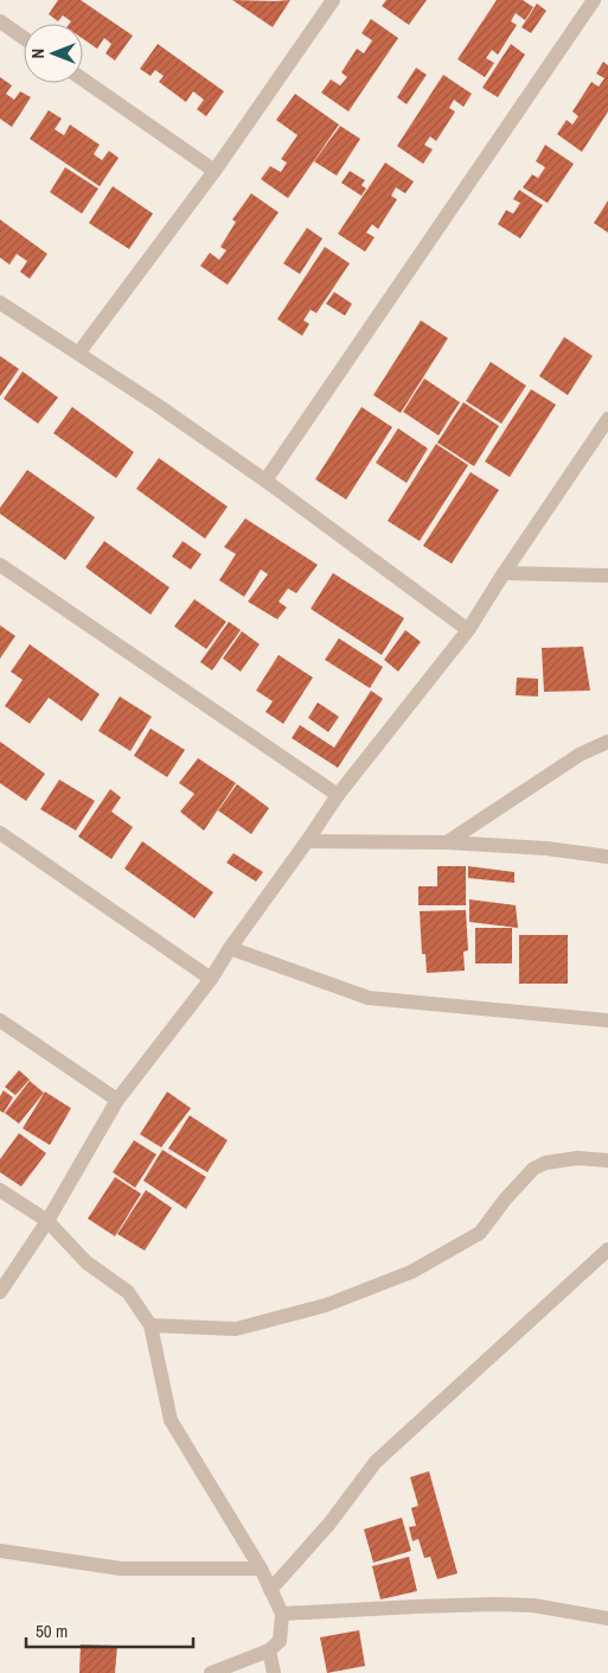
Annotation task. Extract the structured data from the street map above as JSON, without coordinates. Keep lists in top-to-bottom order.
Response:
{
  "scale_bar": "50 m",
  "north": "left"
}
